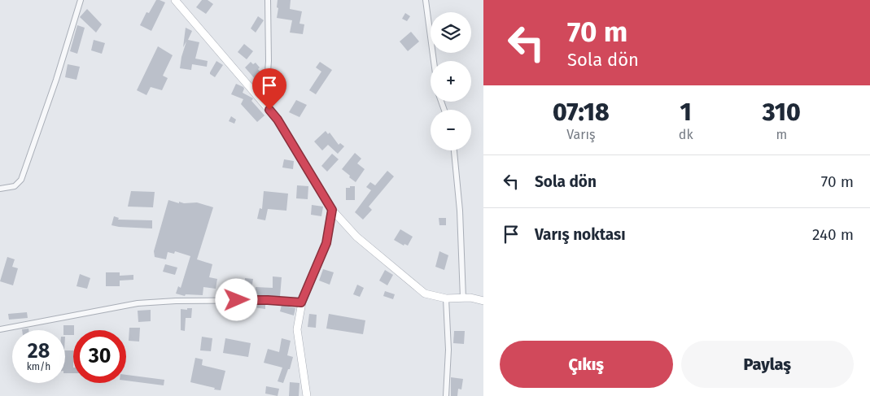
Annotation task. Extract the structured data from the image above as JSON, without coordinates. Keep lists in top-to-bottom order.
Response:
{
  "page": {
    "turn": ["70 m", "Sola dön"],
    "map_buttons": ["+", "−"],
    "eta": [
      "07:18",
      "Varış",
      "1",
      "dk",
      "310",
      "m"
    ],
    "list": [
      {
        "name": "Sola dön",
        "value": "70 m"
      },
      {
        "name": "Varış noktası",
        "value": "240 m"
      }
    ],
    "speed": "28 km/h",
    "limit": "30",
    "buttons": ["Çıkış", "Paylaş"]
  }
}
